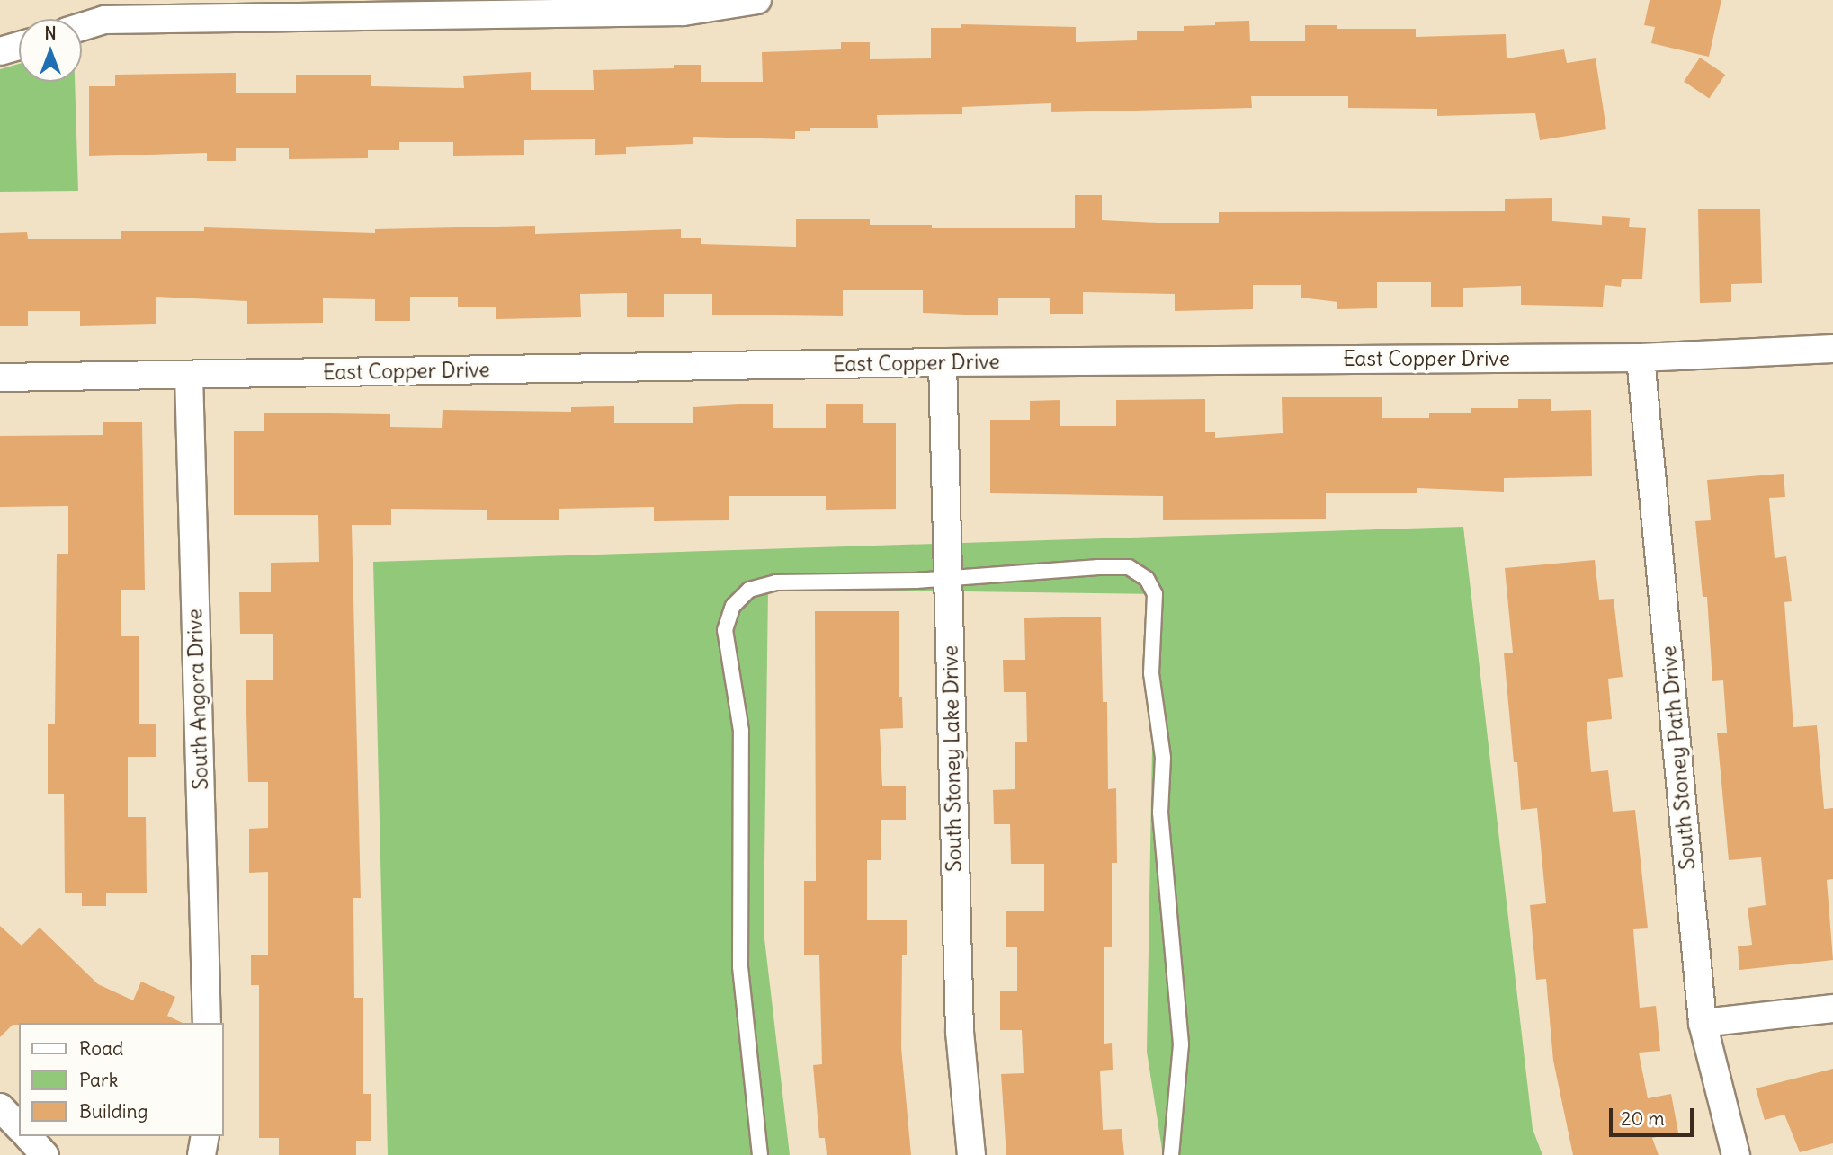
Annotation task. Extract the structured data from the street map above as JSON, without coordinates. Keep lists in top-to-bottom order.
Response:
{
  "streets": {
    "street": [
      "East Copper Drive",
      "South Angora Drive",
      "South Stoney Path Drive",
      "South Stoney Lake Drive"
    ]
  },
  "crossings": [
    ["East Copper Drive", "South Angora Drive"],
    ["East Copper Drive", "South Stoney Path Drive"],
    ["East Copper Drive", "South Stoney Lake Drive"]
  ],
  "legend": ["Road", "Park", "Building"],
  "scale_bar": "20 m",
  "north": "top"
}
